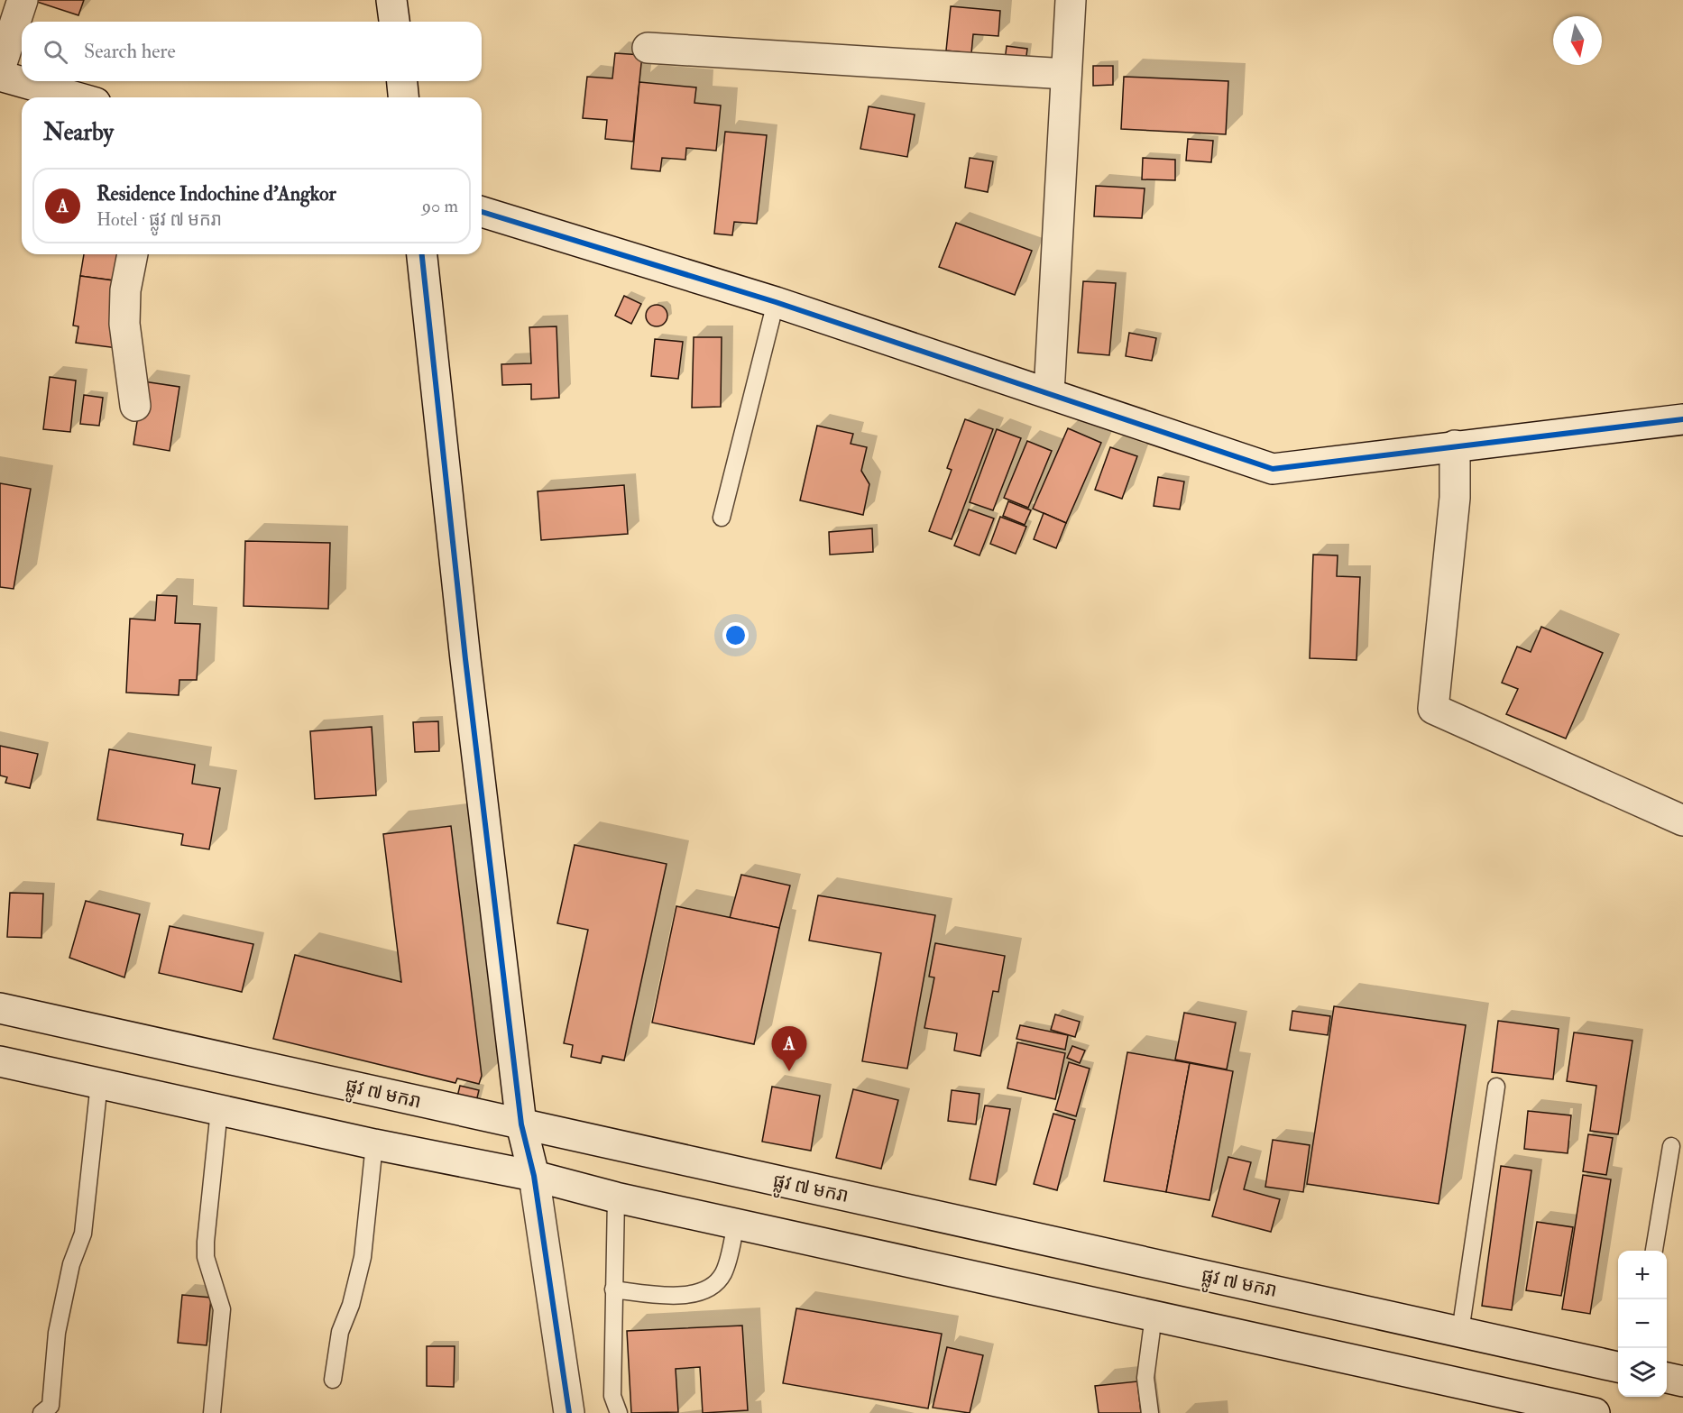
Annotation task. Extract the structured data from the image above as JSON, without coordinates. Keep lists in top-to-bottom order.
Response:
{
  "streets": {
    "street": ["ផ្លូវ ៧ មករា"]
  },
  "north": "bottom",
  "page": {
    "search": "Search here",
    "heading": "Nearby",
    "list": [
      {
        "mark": "A",
        "name": "Residence Indochine d'Angkor",
        "note": "Hotel · ផ្លូវ ៧ មករា",
        "value": "90 m"
      }
    ],
    "pins": "A",
    "map_buttons": ["+", "−"]
  }
}
